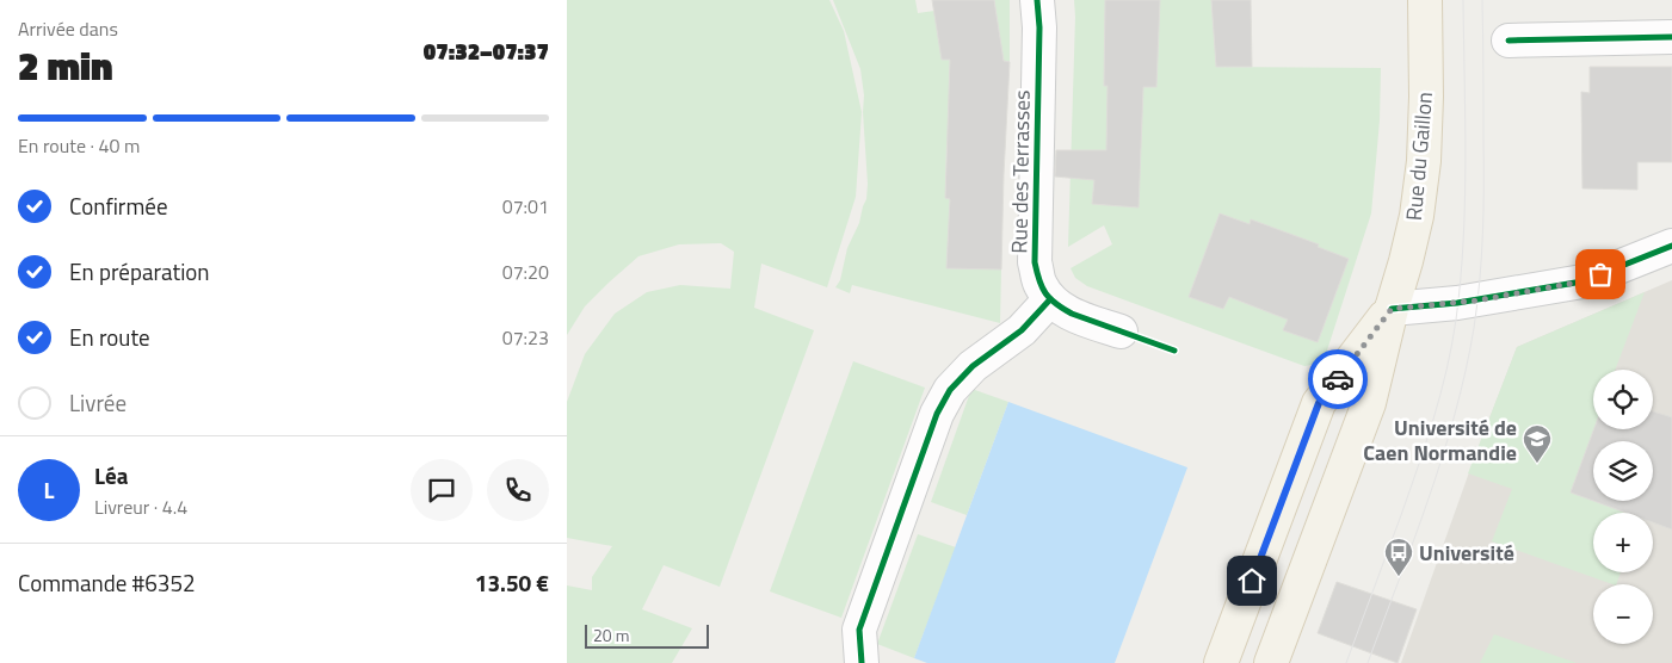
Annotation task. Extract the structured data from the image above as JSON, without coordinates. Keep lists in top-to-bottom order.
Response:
{
  "streets": {
    "main road": ["Rue du Gaillon"],
    "street": ["Rue des Terrasses"]
  },
  "places": {
    "school or university": ["Université de Caen Normandie"],
    "bus stop": ["Université"]
  },
  "scale_bar": "20 m",
  "page": {
    "heading": ["2 min", "Arrivée dans", "07:32–07:37"],
    "panel": [
      "Léa",
      "Livreur · 4.4",
      "Commande #6352",
      "13.50 €"
    ],
    "bar": "En route · 40 m",
    "list": [
      ["Confirmée", "07:01"],
      ["En préparation", "07:20"],
      ["En route", "07:23"],
      "Livrée"
    ],
    "map_buttons": ["+", "−"],
    "round": "L",
    "scale": "20 m"
  }
}
